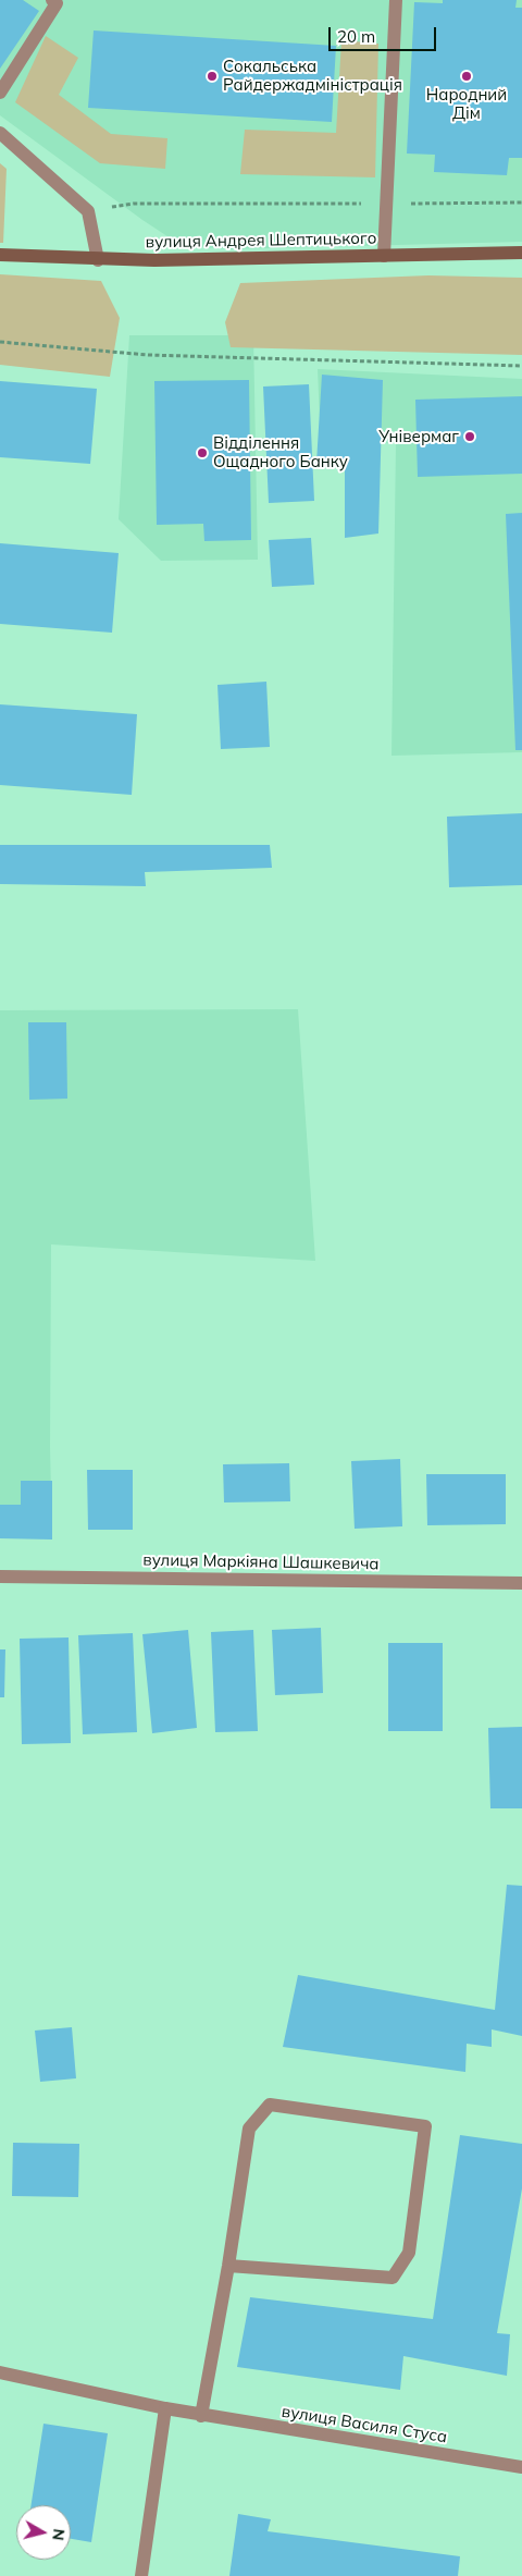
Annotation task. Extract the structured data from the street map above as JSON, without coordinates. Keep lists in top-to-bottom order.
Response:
{
  "streets": {
    "street": ["вулиця Андрея Шептицького", "вулиця Маркіяна Шашкевича", "вулиця Василя Стуса"]
  },
  "places": [
    "Сокальська Райдержадміністрація",
    "Народний Дім",
    "Універмаг",
    "Відділення Ощадного Банку"
  ],
  "scale_bar": "20 m",
  "north": "right"
}
